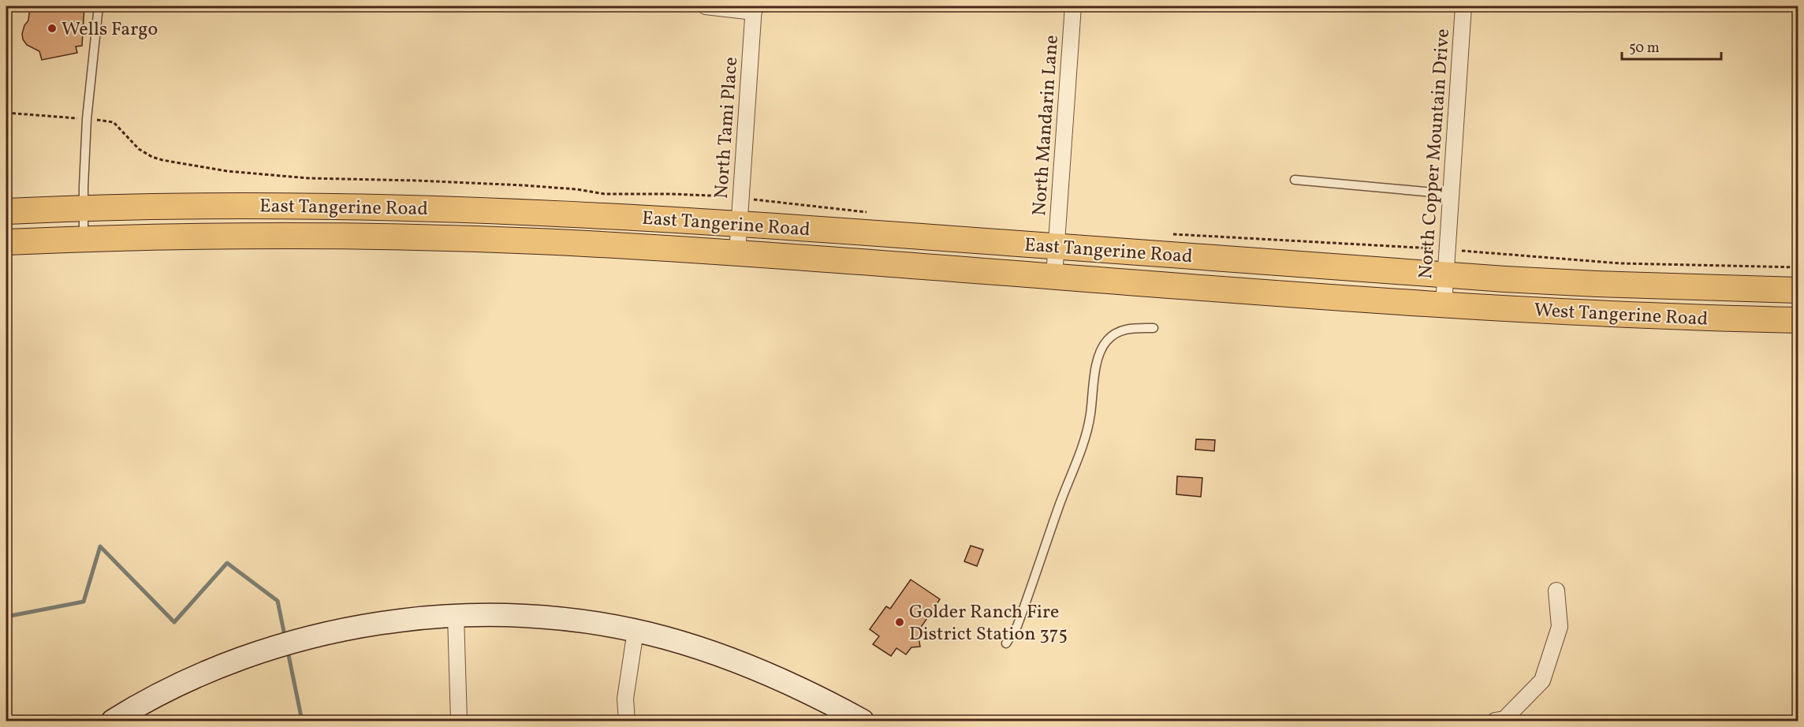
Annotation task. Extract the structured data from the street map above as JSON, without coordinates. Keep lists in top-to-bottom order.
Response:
{
  "streets": {
    "main road": ["East Tangerine Road", "West Tangerine Road"],
    "street": ["North Mandarin Lane", "North Tami Place", "North Copper Mountain Drive"]
  },
  "crossings": [
    ["North Mandarin Lane", "East Tangerine Road"],
    ["North Tami Place", "East Tangerine Road"],
    ["North Copper Mountain Drive", "East Tangerine Road"],
    ["North Copper Mountain Drive", "West Tangerine Road"],
    ["East Tangerine Road", "West Tangerine Road"]
  ],
  "places": ["Wells Fargo", "Golder Ranch Fire District Station 375"],
  "scale_bar": "50 m"
}
